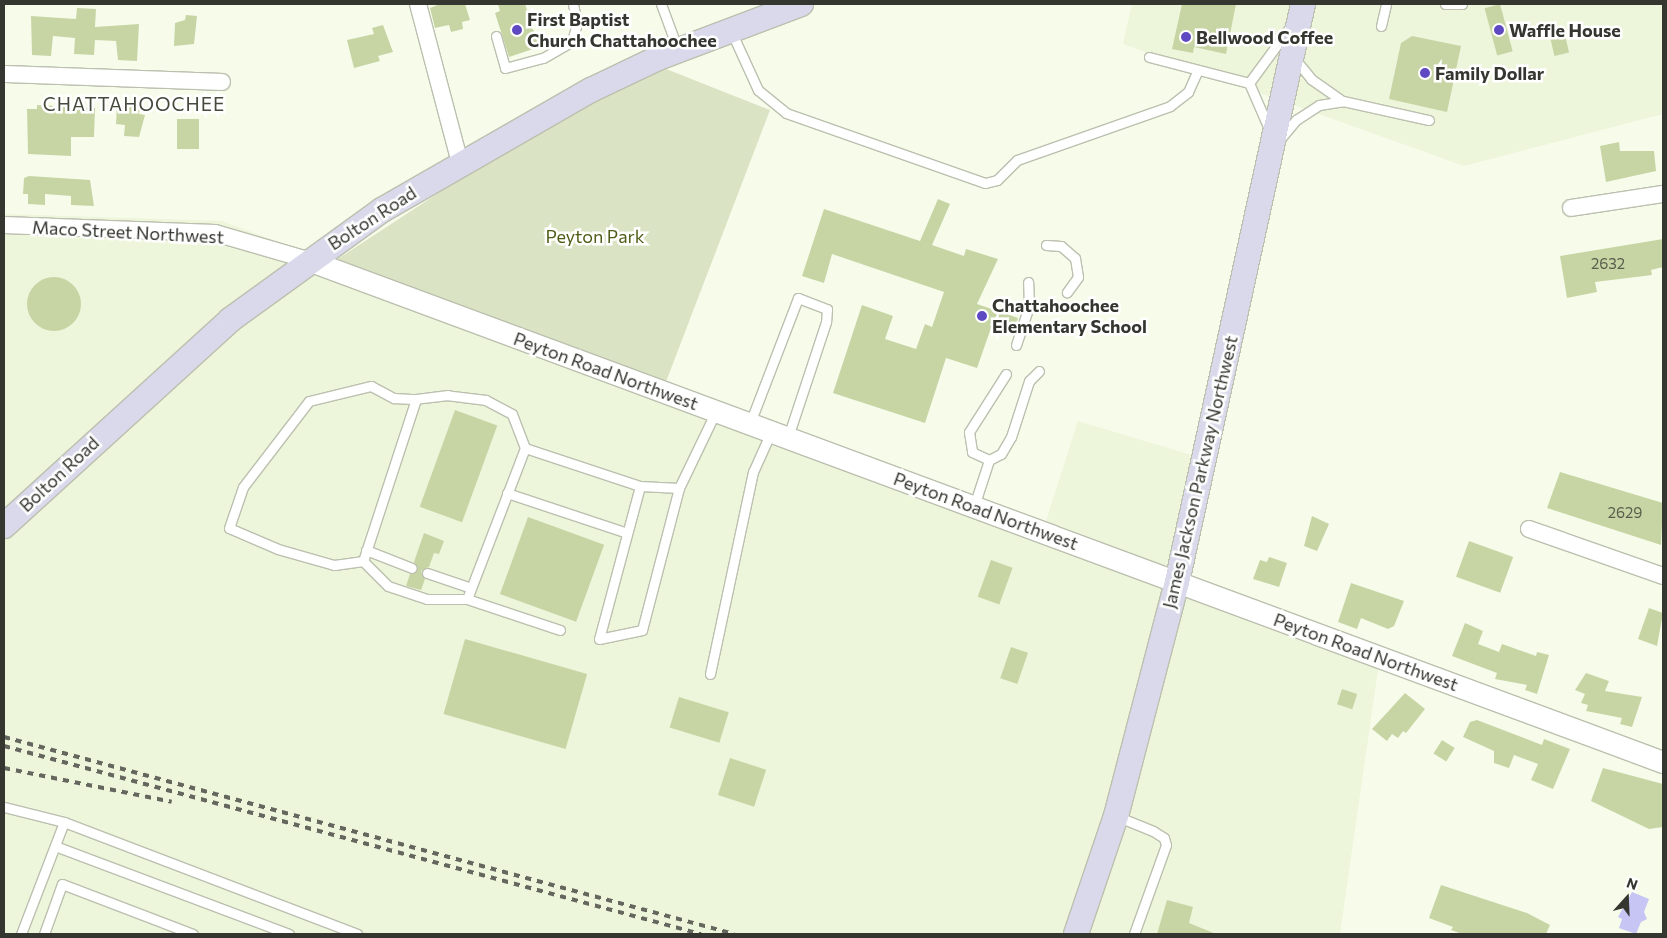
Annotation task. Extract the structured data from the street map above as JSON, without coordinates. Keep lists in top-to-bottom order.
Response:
{
  "streets": {
    "main road": ["Bolton Road", "James Jackson Parkway Northwest"],
    "street": ["Maco Street Northwest", "Peyton Road Northwest"]
  },
  "crossings": [
    ["Bolton Road", "Maco Street Northwest"],
    ["Bolton Road", "Peyton Road Northwest"],
    ["Maco Street Northwest", "Peyton Road Northwest"],
    ["Peyton Road Northwest", "James Jackson Parkway Northwest"]
  ],
  "districts": ["CHATTAHOOCHEE"],
  "parks": ["Peyton Park"],
  "places": [
    "First Baptist Church Chattahoochee",
    "Waffle House",
    "Bellwood Coffee",
    "Family Dollar",
    "Chattahoochee Elementary School"
  ],
  "house_numbers": ["2632", "2629"],
  "north": "top"
}
